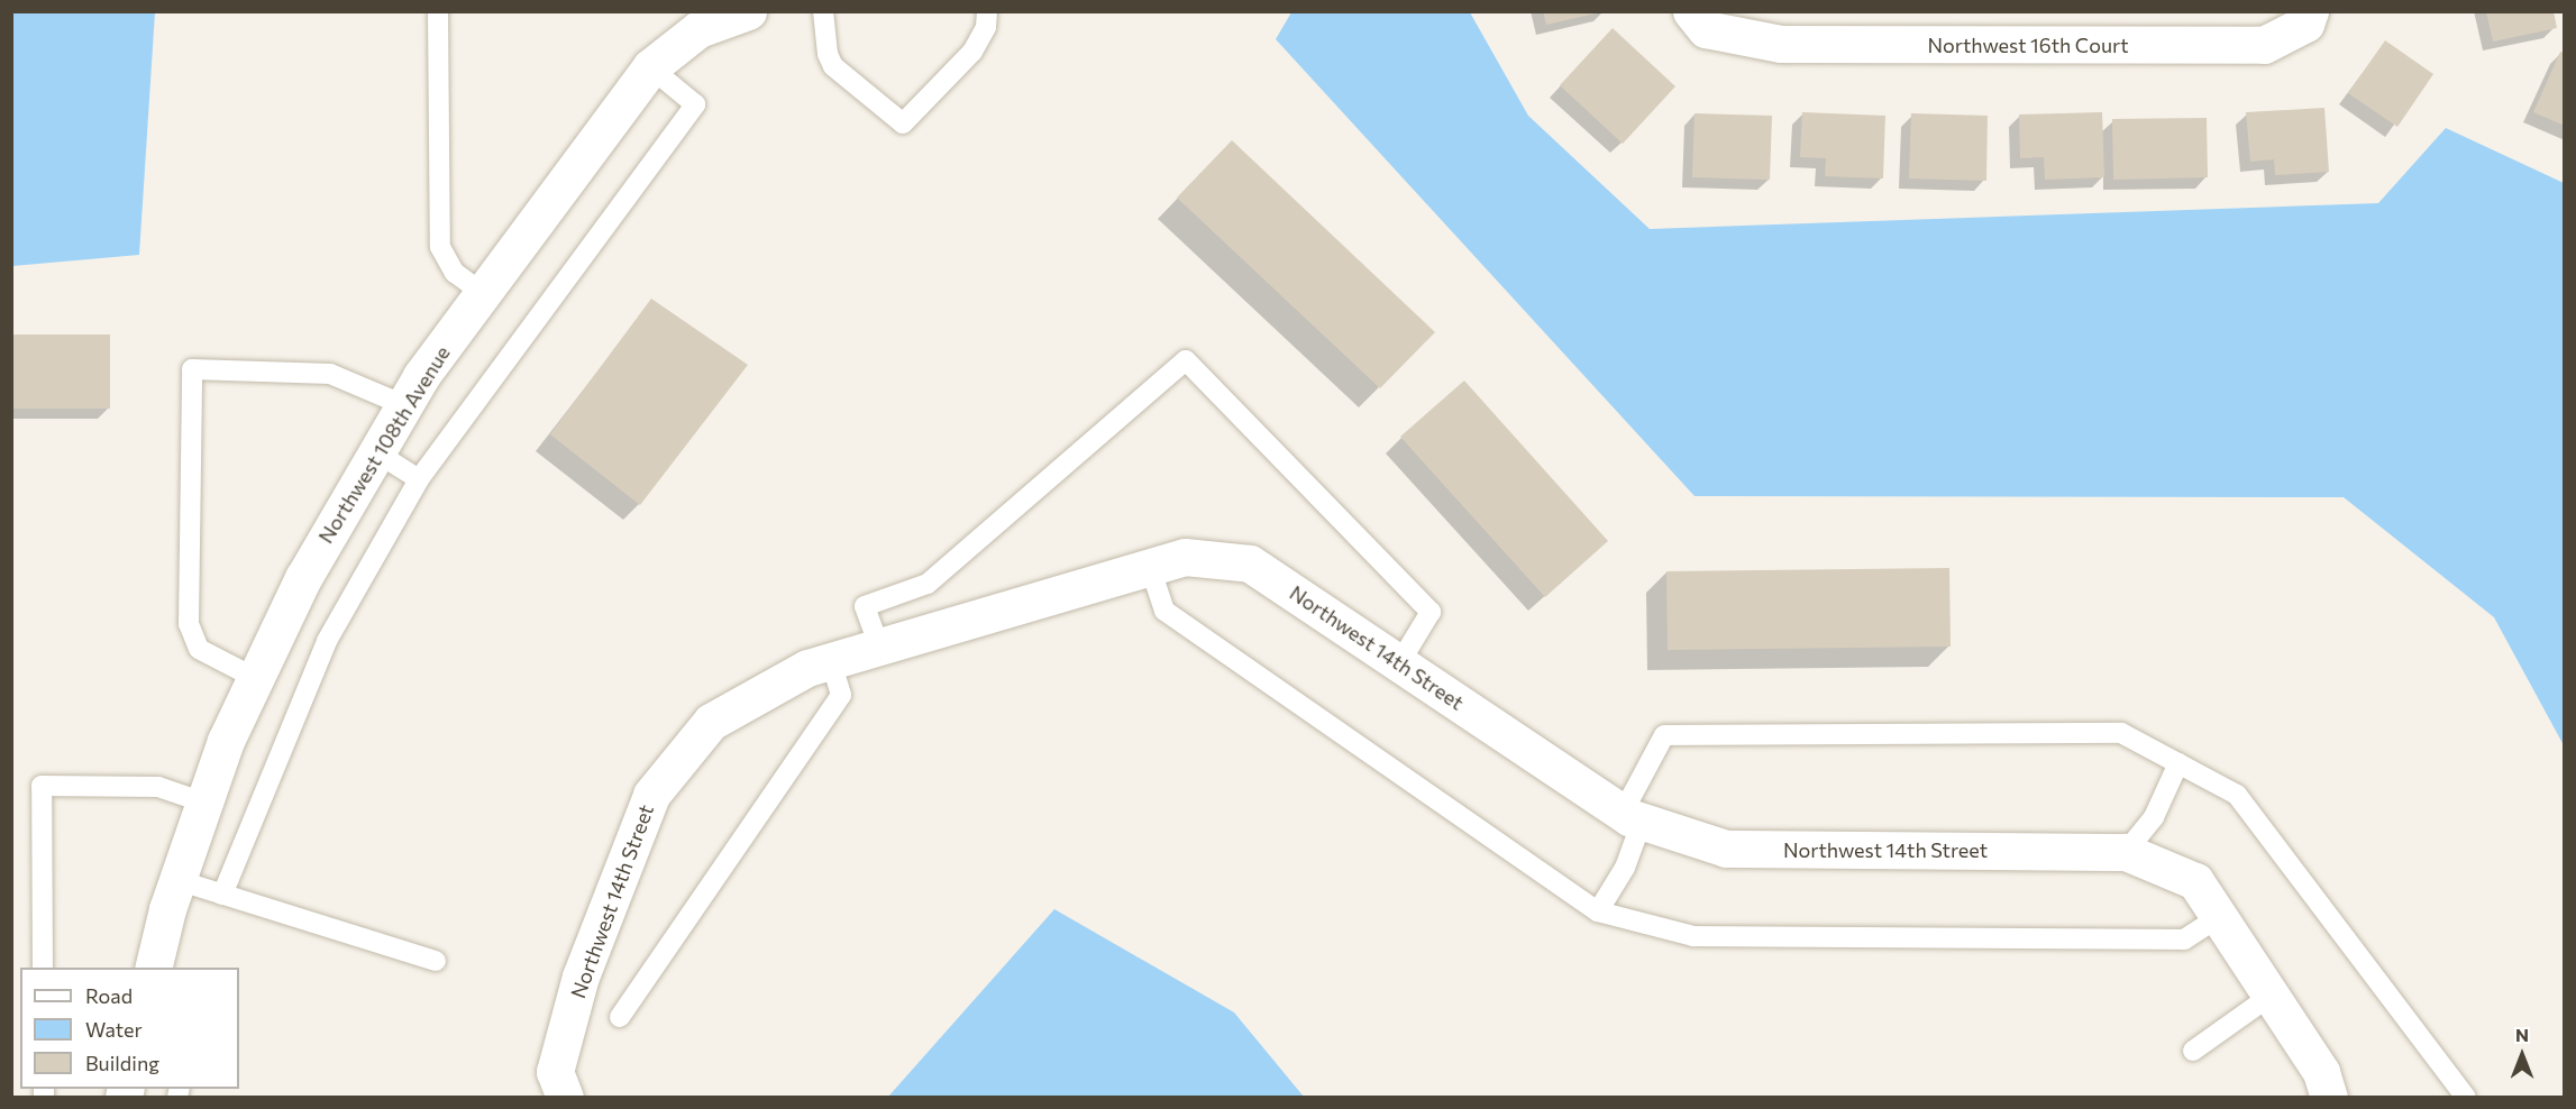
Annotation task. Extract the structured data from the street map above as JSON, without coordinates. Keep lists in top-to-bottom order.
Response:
{
  "streets": {
    "street": ["Northwest 16th Court", "Northwest 108th Avenue", "Northwest 14th Street"]
  },
  "legend": ["Road", "Water", "Building"],
  "north": "top"
}
